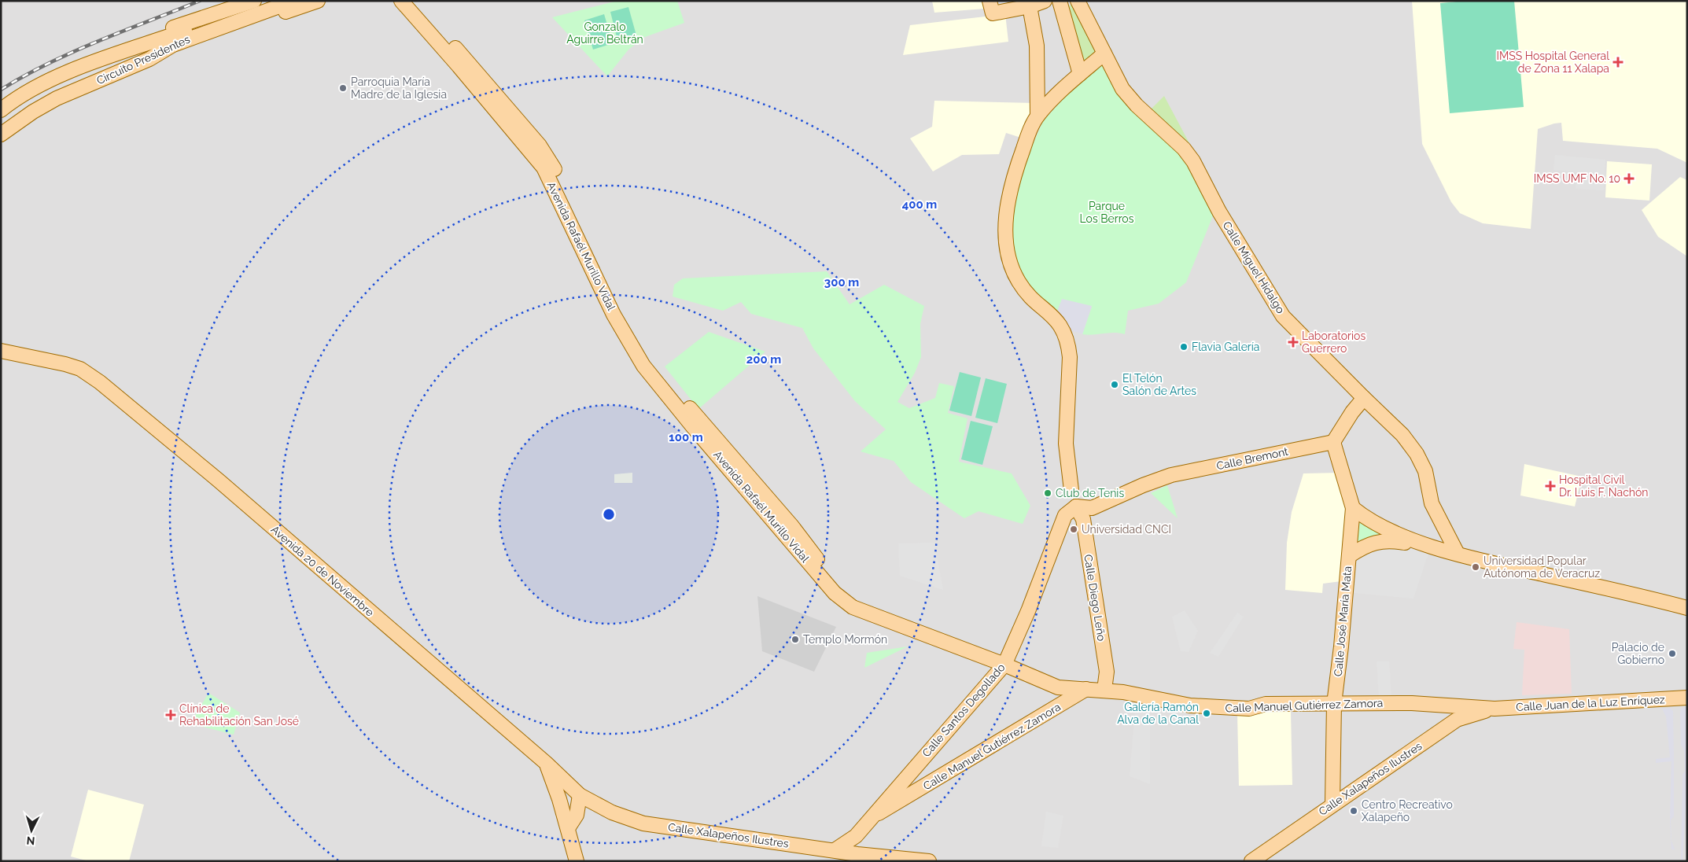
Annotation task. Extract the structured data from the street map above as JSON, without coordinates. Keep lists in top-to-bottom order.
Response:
{
  "streets": {
    "main road": [
      "Circuito Presidentes",
      "Avenida Rafaél Murillo Vidal",
      "Calle Miguel Hidalgo",
      "Calle Bremont",
      "Avenida 20 de Noviembre",
      "Calle Diego Leño",
      "Calle José María Mata",
      "Calle Juan de la Luz Enríquez",
      "Calle Manuel Gutiérrez Zamora",
      "Calle Santos Degollado",
      "Calle Xalapeños Ilustres"
    ]
  },
  "crossings": [
    ["Avenida Rafaél Murillo Vidal", "Calle Manuel Gutiérrez Zamora"],
    ["Avenida Rafaél Murillo Vidal", "Calle Santos Degollado"],
    ["Calle Bremont", "Calle Diego Leño"],
    ["Calle Bremont", "Calle José María Mata"],
    ["Calle Bremont", "Calle Santos Degollado"],
    ["Avenida 20 de Noviembre", "Calle Xalapeños Ilustres"],
    ["Calle Diego Leño", "Calle Manuel Gutiérrez Zamora"],
    ["Calle Diego Leño", "Calle Santos Degollado"],
    ["Calle José María Mata", "Calle Manuel Gutiérrez Zamora"],
    ["Calle José María Mata", "Calle Xalapeños Ilustres"],
    ["Calle Juan de la Luz Enríquez", "Calle Manuel Gutiérrez Zamora"],
    ["Calle Juan de la Luz Enríquez", "Calle Xalapeños Ilustres"],
    ["Calle Manuel Gutiérrez Zamora", "Calle Santos Degollado"],
    ["Calle Manuel Gutiérrez Zamora", "Calle Xalapeños Ilustres"],
    ["Calle Santos Degollado", "Calle Xalapeños Ilustres"]
  ],
  "parks": ["Gonzalo Aguirre Beltrán", "Parque Los Berros"],
  "places": {
    "health": [
      "IMSS Hospital General de Zona 11 Xalapa",
      "IMSS UMF No. 10",
      "Laboratorios Guerrero",
      "Hospital Civil Dr. Luis F. Nachón",
      "Clínica de Rehabilitación San José"
    ],
    "other": [
      "Parroquia María Madre de la Iglesia",
      "Flavia Galería",
      "El Telón Salón de Artes",
      "Club de Tenis",
      "Universidad CNCI",
      "Universidad Popular Autónoma de Veracruz",
      "Templo Mormón",
      "Palacio de Gobierno",
      "Galería Ramón Alva de la Canal",
      "Centro Recreativo Xalapeño"
    ]
  },
  "north": "bottom",
  "rings": [
    "400 m",
    "300 m",
    "200 m",
    "100 m"
  ]
}
